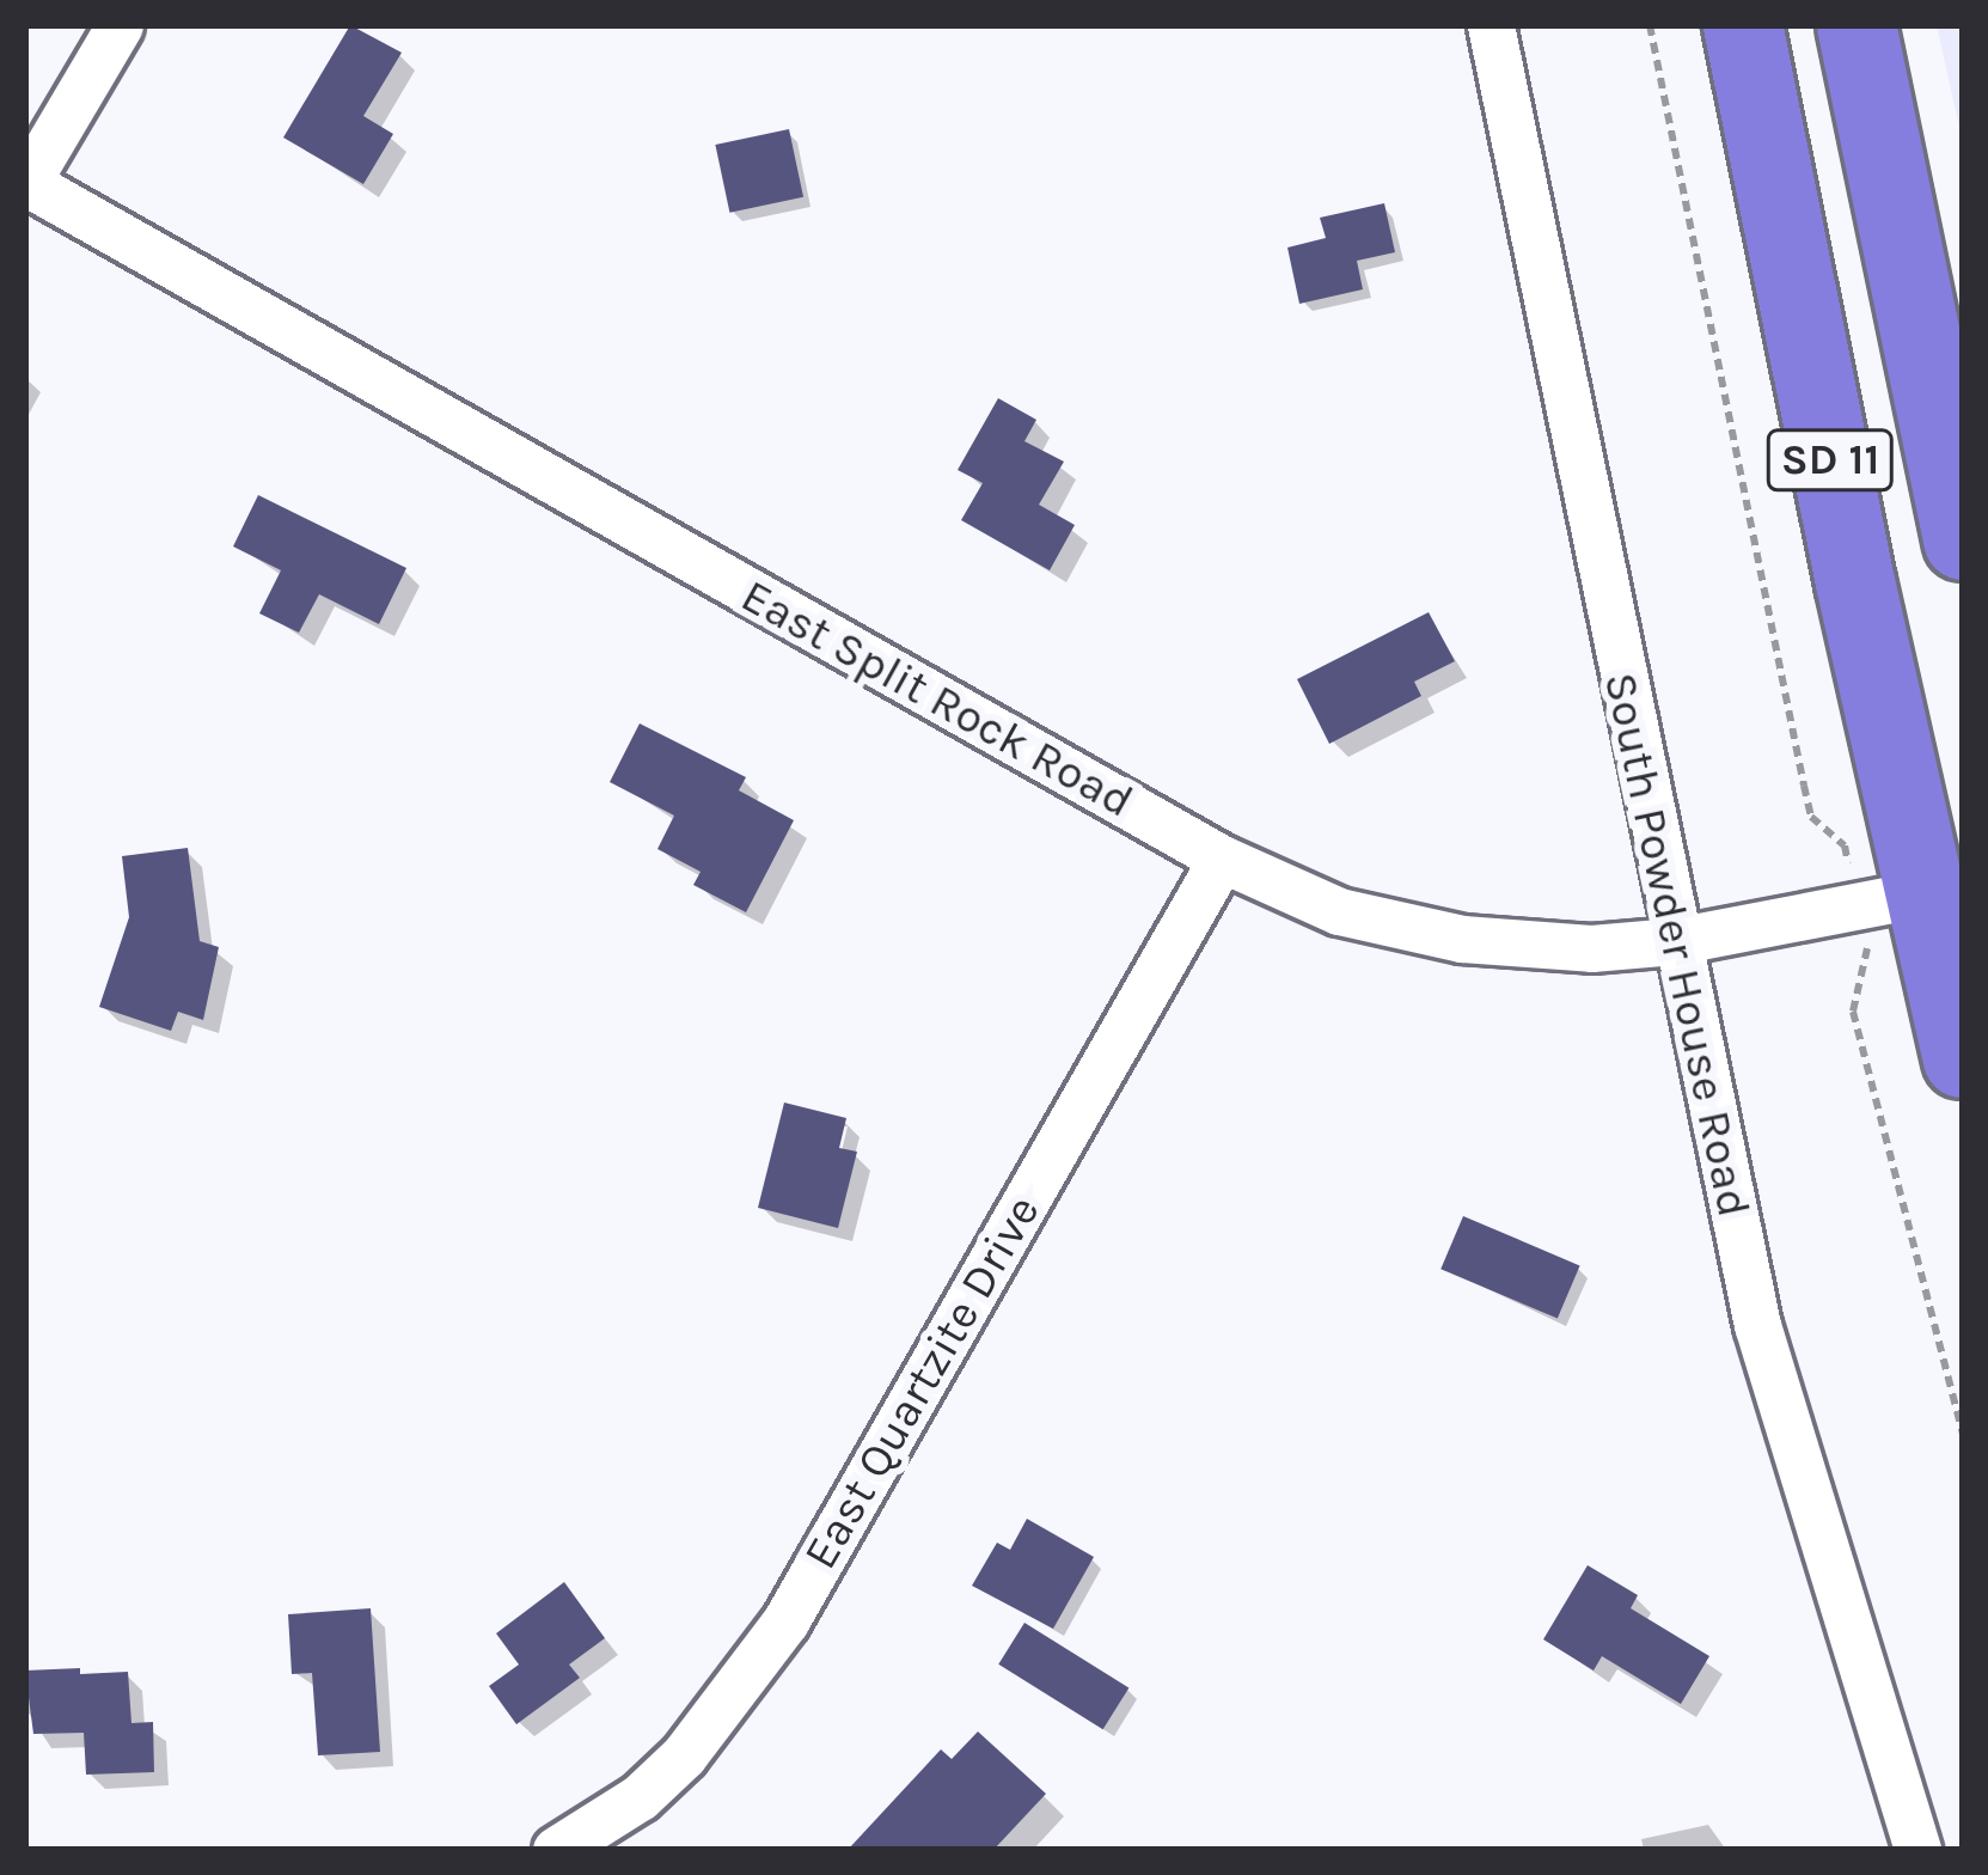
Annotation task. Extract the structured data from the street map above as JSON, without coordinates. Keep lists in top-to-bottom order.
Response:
{
  "streets": {
    "highway": ["SD 11"],
    "street": ["East Split Rock Road", "South Powder House Road", "East Quartzite Drive"]
  },
  "crossings": [
    ["SD 11", "East Split Rock Road"],
    ["East Split Rock Road", "South Powder House Road"],
    ["East Split Rock Road", "East Quartzite Drive"]
  ]
}
